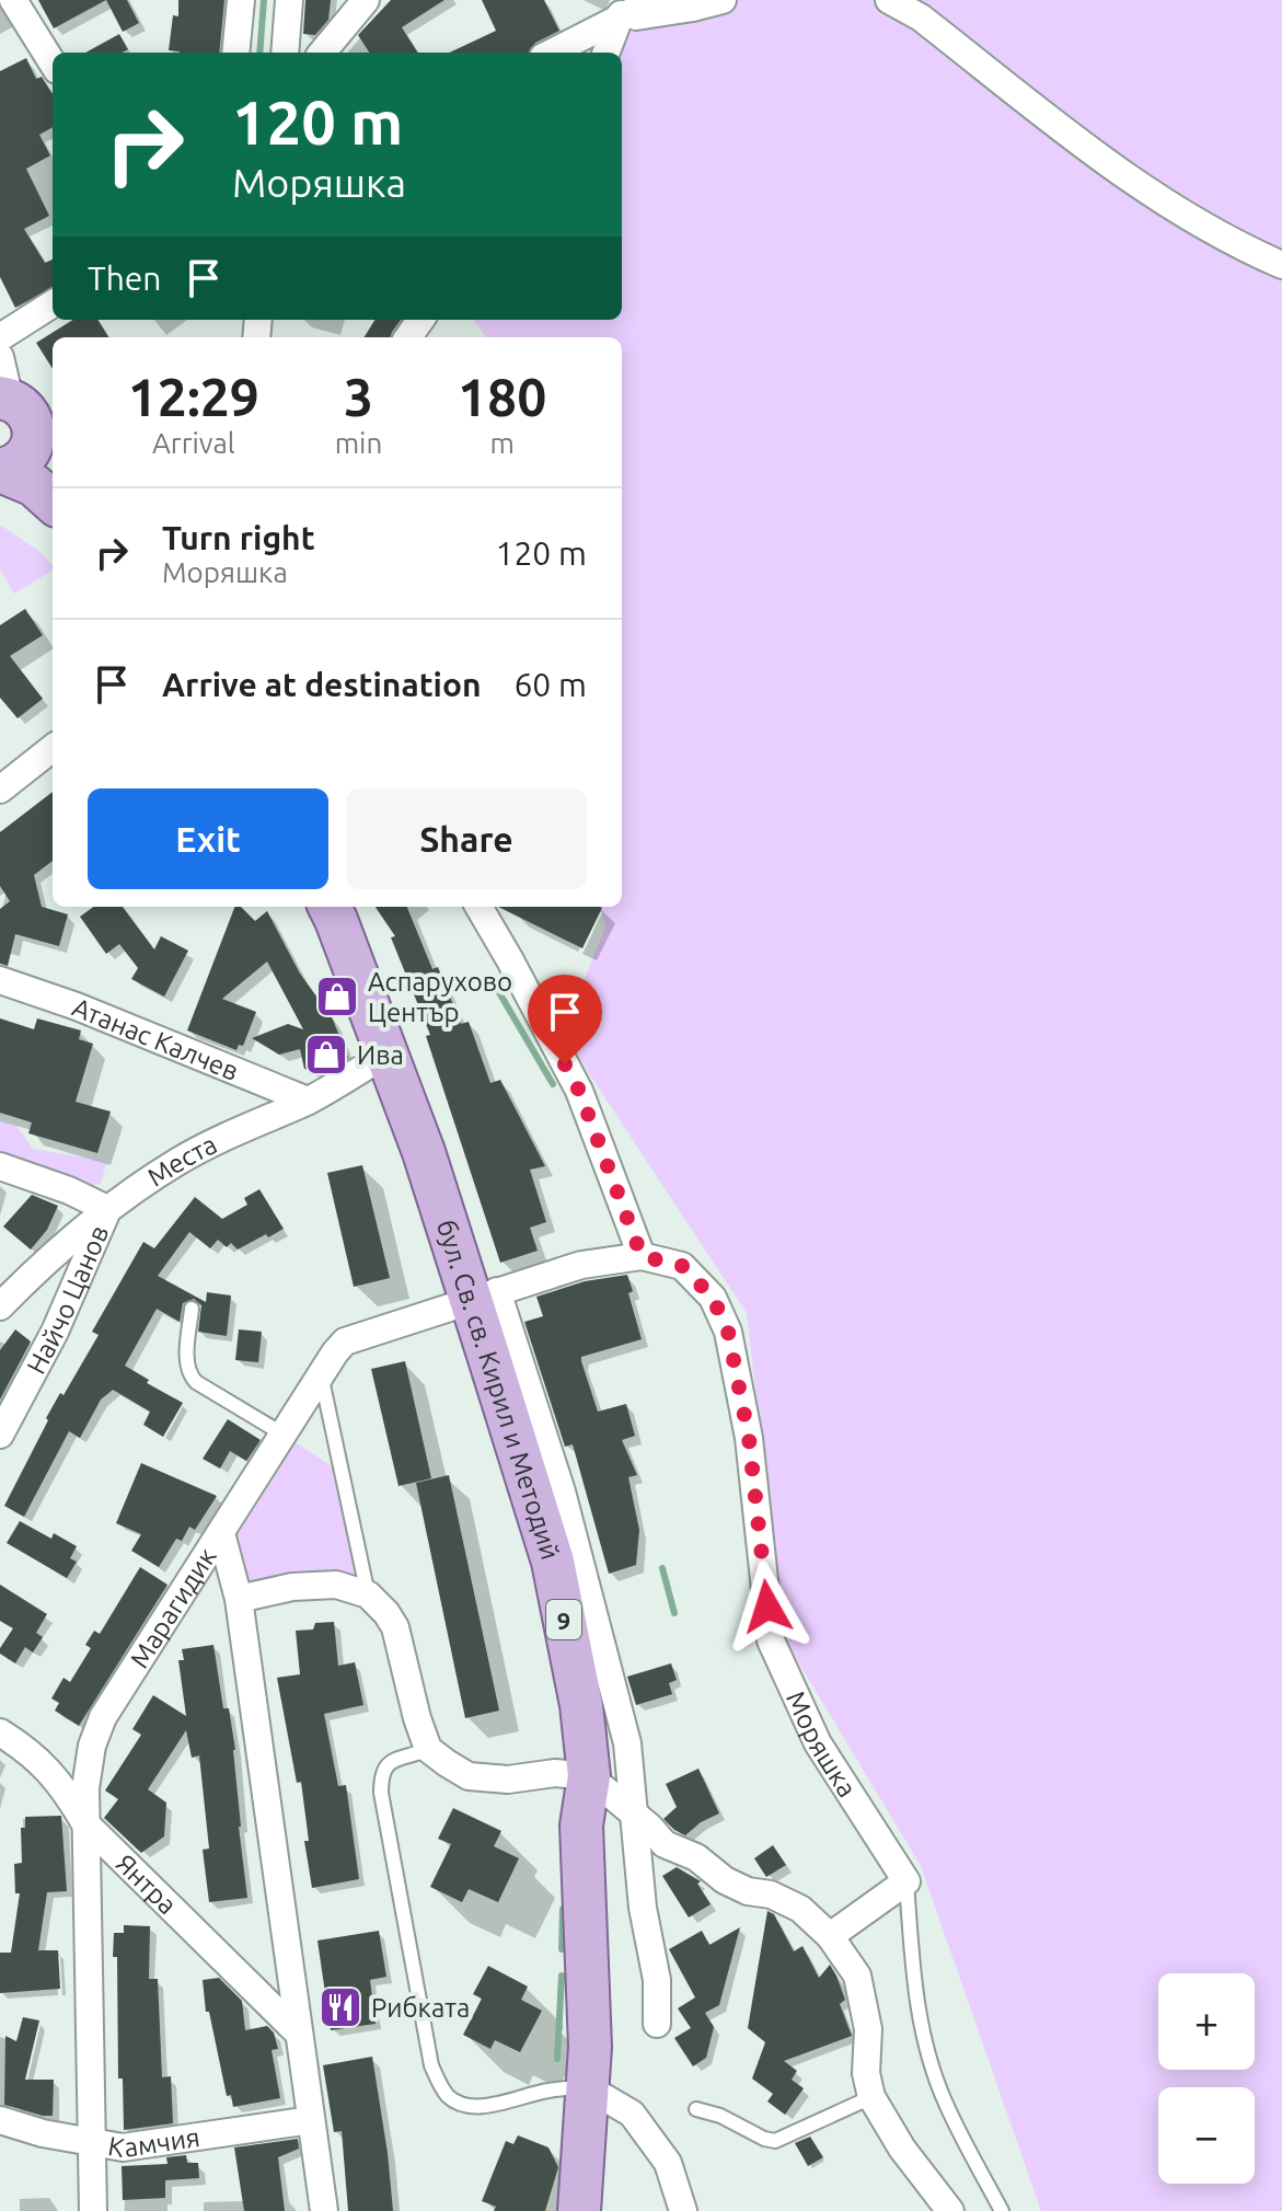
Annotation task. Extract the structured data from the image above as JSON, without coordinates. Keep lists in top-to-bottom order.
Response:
{
  "streets": {
    "main road": ["бул. Св. св. Кирил и Методий", "9"],
    "street": [
      "Атанас Калчев",
      "Места",
      "Найчо Цанов",
      "Марагидик",
      "Моряшка",
      "Янтра",
      "Камчия"
    ]
  },
  "crossings": [
    ["Атанас Калчев", "Места"],
    ["Места", "Найчо Цанов"],
    ["Места", "бул. Св. св. Кирил и Методий"],
    ["бул. Св. св. Кирил и Методий", "Марагидик"],
    ["Марагидик", "Моряшка"],
    ["Марагидик", "Янтра"],
    ["Марагидик", "Камчия"]
  ],
  "places": {
    "shop": ["Аспарухово Център", "Ива"],
    "restaurant": ["Рибката"]
  },
  "page": {
    "turn": ["120 m", "Моряшка"],
    "then": "Then",
    "eta": [
      "12:29",
      "Arrival",
      "3",
      "min",
      "180",
      "m"
    ],
    "list": [
      {
        "name": "Turn right",
        "note": "Моряшка",
        "value": "120 m"
      },
      {
        "name": "Arrive at destination",
        "value": "60 m"
      }
    ],
    "buttons": ["Exit", "Share"],
    "map_buttons": ["+", "−"]
  }
}
